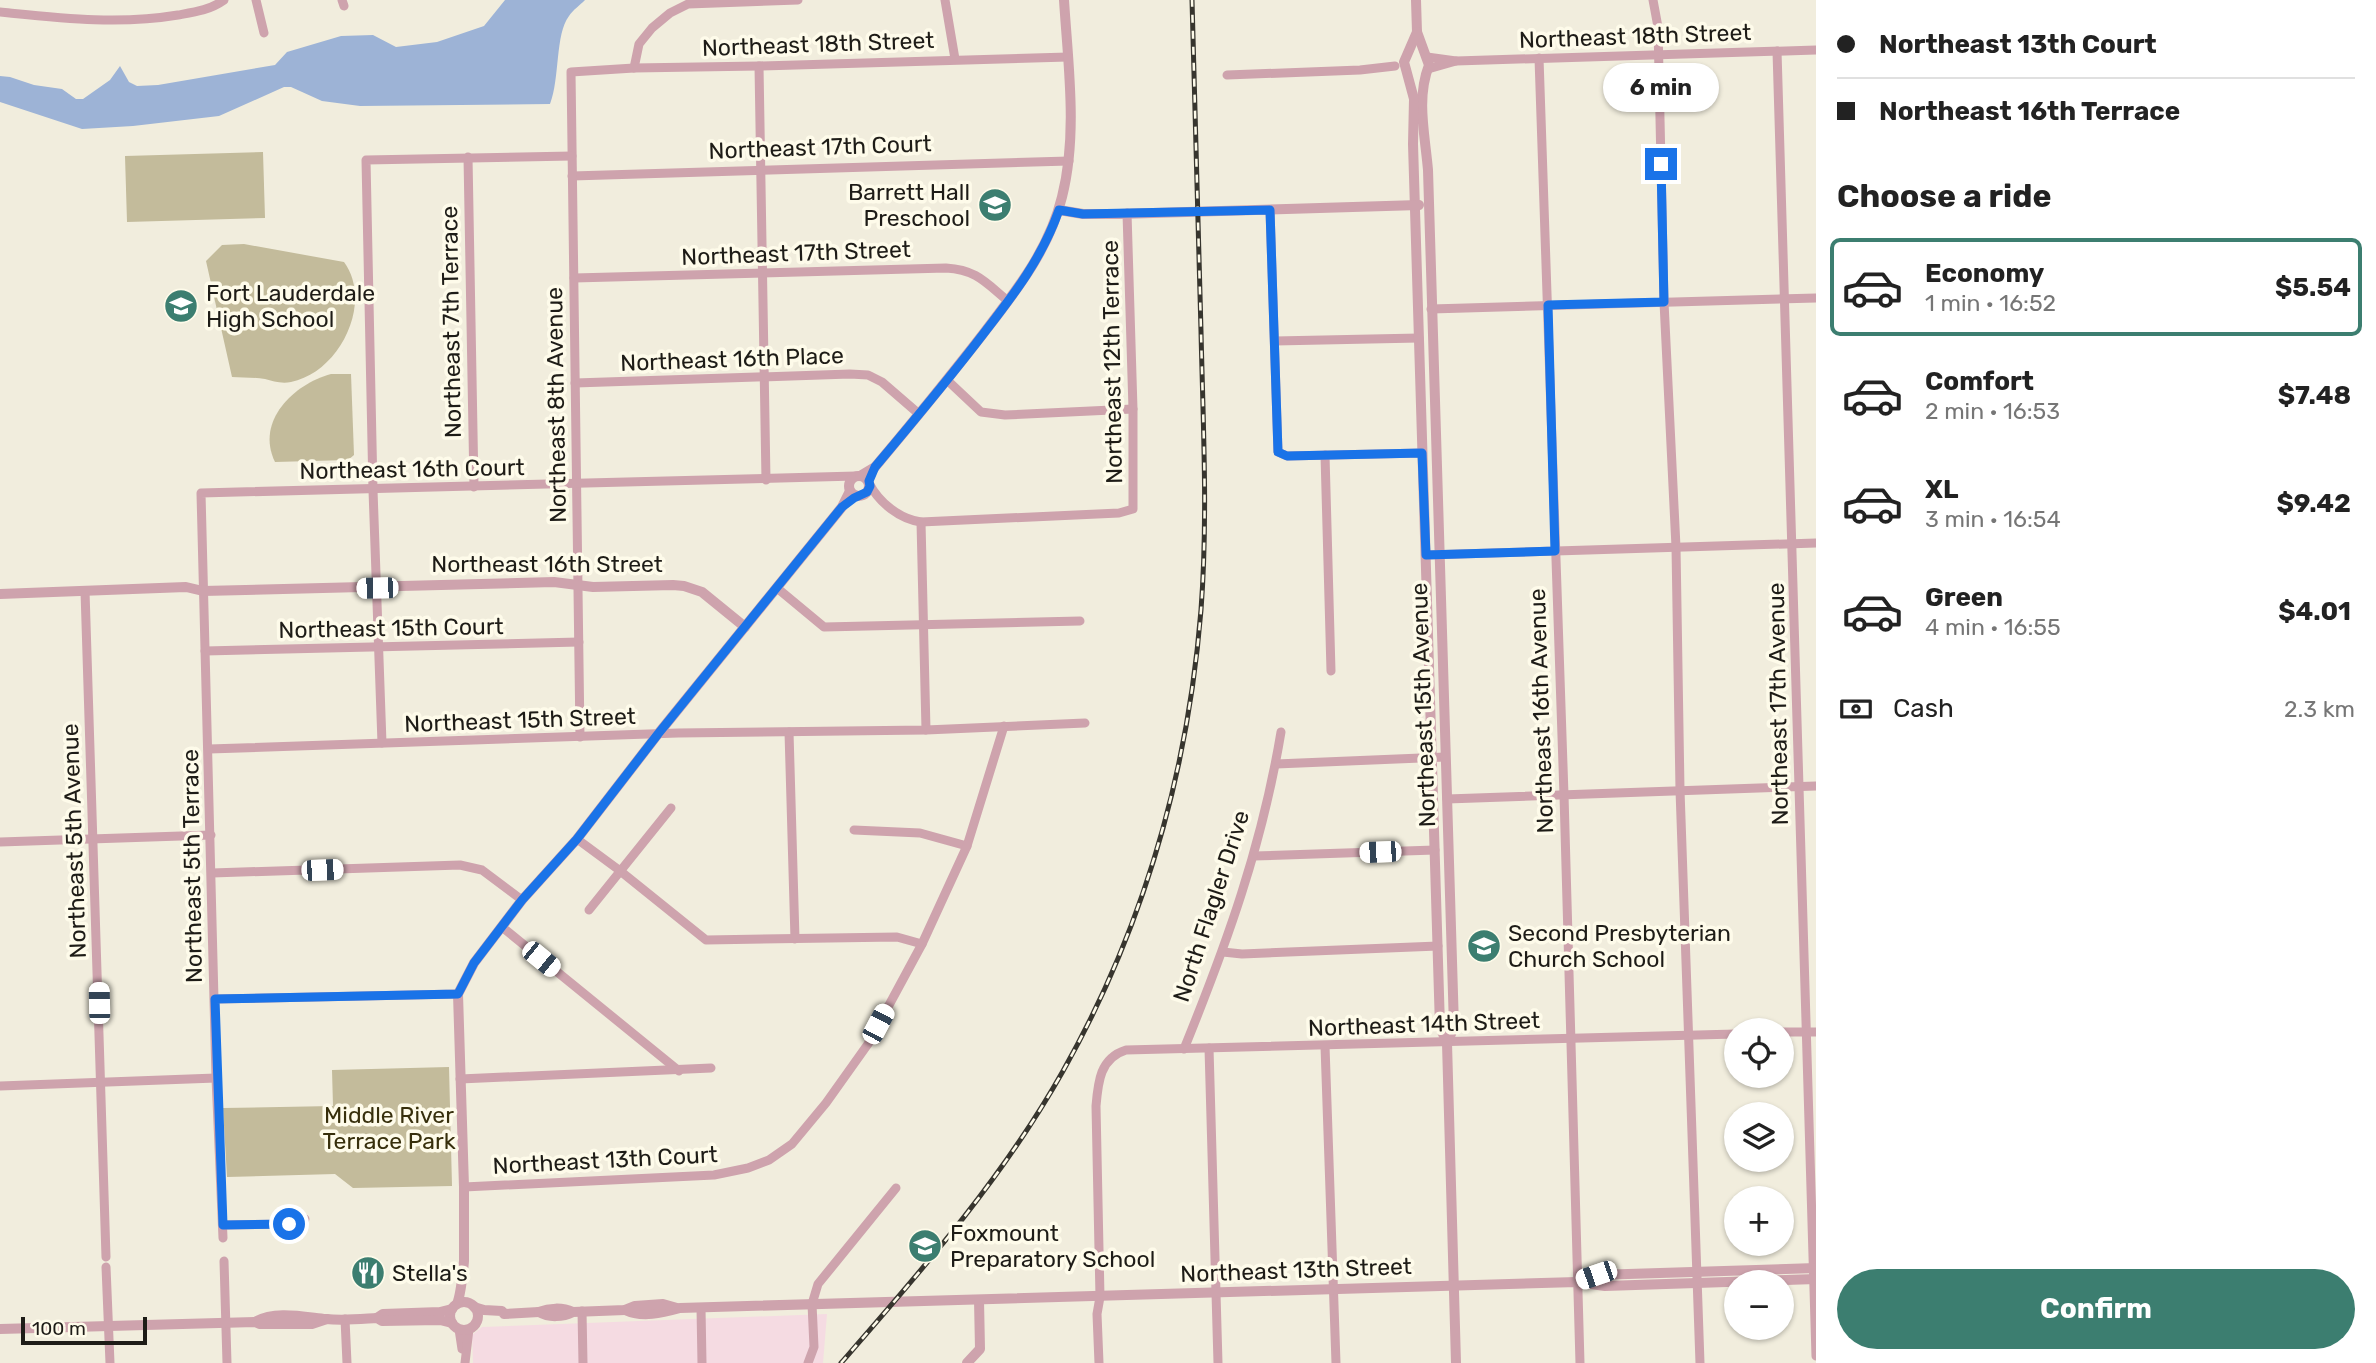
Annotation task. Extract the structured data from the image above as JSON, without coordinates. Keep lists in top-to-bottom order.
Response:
{
  "streets": {
    "street": [
      "Northeast 18th Street",
      "Northeast 17th Court",
      "Northeast 17th Street",
      "Northeast 7th Terrace",
      "Northeast 16th Place",
      "Northeast 12th Terrace",
      "Northeast 8th Avenue",
      "Northeast 16th Court",
      "Northeast 16th Street",
      "Northeast 15th Court",
      "Northeast 17th Avenue",
      "Northeast 15th Avenue",
      "Northeast 16th Avenue",
      "Northeast 15th Street",
      "Northeast 5th Avenue",
      "Northeast 5th Terrace",
      "North Flagler Drive",
      "Northeast 14th Street",
      "Northeast 13th Court",
      "Northeast 13th Street"
    ]
  },
  "crossings": [
    ["Northeast 18th Street", "Northeast 8th Avenue"],
    ["Northeast 18th Street", "Northeast 17th Avenue"],
    ["Northeast 18th Street", "Northeast 15th Avenue"],
    ["Northeast 18th Street", "Northeast 16th Avenue"],
    ["Northeast 17th Court", "Northeast 8th Avenue"],
    ["Northeast 17th Street", "Northeast 8th Avenue"],
    ["Northeast 7th Terrace", "Northeast 16th Court"],
    ["Northeast 16th Place", "Northeast 8th Avenue"],
    ["Northeast 8th Avenue", "Northeast 16th Court"],
    ["Northeast 8th Avenue", "Northeast 16th Street"],
    ["Northeast 8th Avenue", "Northeast 15th Court"],
    ["Northeast 8th Avenue", "Northeast 15th Street"],
    ["Northeast 16th Court", "Northeast 5th Terrace"],
    ["Northeast 16th Street", "Northeast 5th Avenue"],
    ["Northeast 16th Street", "Northeast 5th Terrace"],
    ["Northeast 15th Court", "Northeast 5th Terrace"],
    ["Northeast 17th Avenue", "Northeast 13th Street"],
    ["Northeast 15th Avenue", "Northeast 14th Street"],
    ["Northeast 15th Avenue", "Northeast 13th Street"],
    ["Northeast 16th Avenue", "Northeast 14th Street"],
    ["Northeast 16th Avenue", "Northeast 13th Street"],
    ["Northeast 15th Street", "Northeast 5th Terrace"],
    ["Northeast 15th Street", "Northeast 13th Court"],
    ["Northeast 5th Avenue", "Northeast 13th Street"],
    ["North Flagler Drive", "Northeast 14th Street"],
    ["Northeast 14th Street", "Northeast 13th Street"]
  ],
  "parks": ["Middle River Terrace Park"],
  "places": {
    "school or university": [
      "Barrett Hall Preschool",
      "Fort Lauderdale High School",
      "Second Presbyterian Church School",
      "Foxmount Preparatory School"
    ],
    "restaurant": ["Stella's"]
  },
  "scale_bar": "100 m",
  "page": {
    "banner": ["Northeast 13th Court", "Northeast 16th Terrace"],
    "bubble": "6 min",
    "heading": "Choose a ride",
    "list": [
      {
        "name": "Economy",
        "note": "1 min · 16:52",
        "value": "$5.54"
      },
      {
        "name": "Comfort",
        "note": "2 min · 16:53",
        "value": "$7.48"
      },
      {
        "name": "XL",
        "note": "3 min · 16:54",
        "value": "$9.42"
      },
      {
        "name": "Green",
        "note": "4 min · 16:55",
        "value": "$4.01"
      }
    ],
    "pay": ["Cash", "2.3 km"],
    "map_buttons": ["+", "−"],
    "buttons": "Confirm",
    "scale": "100 m"
  }
}
